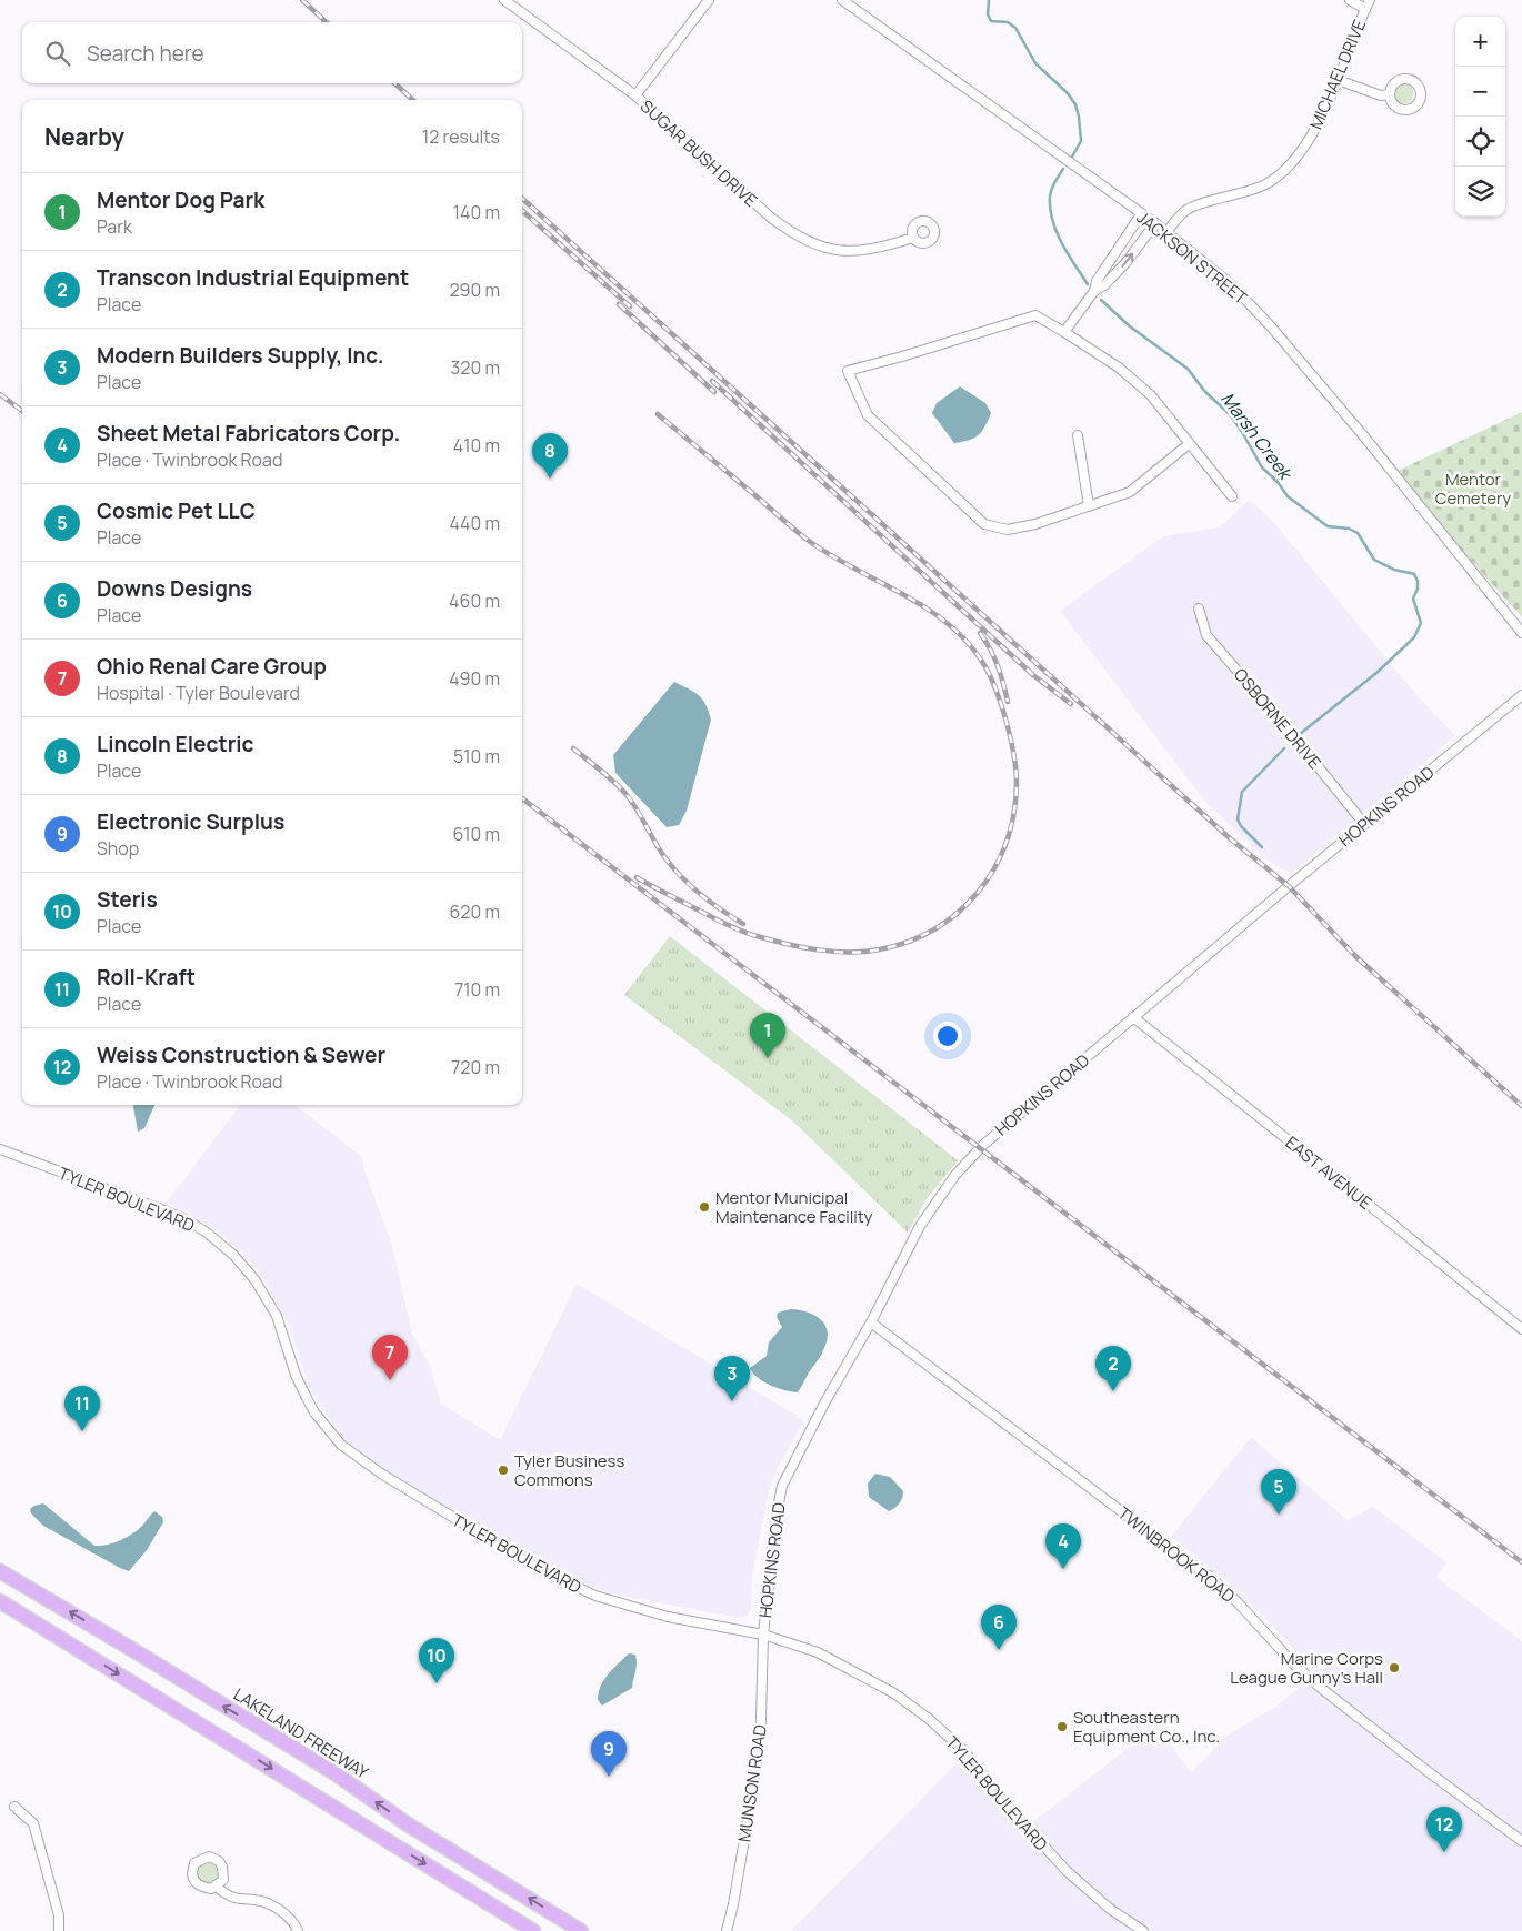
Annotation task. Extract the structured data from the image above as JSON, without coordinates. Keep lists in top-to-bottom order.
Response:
{
  "streets": {
    "highway": ["LAKELAND FREEWAY"],
    "street": [
      "MICHAEL DRIVE",
      "SUGAR BUSH DRIVE",
      "JACKSON STREET",
      "OSBORNE DRIVE",
      "HOPKINS ROAD",
      "EAST AVENUE",
      "TYLER BOULEVARD",
      "TWINBROOK ROAD",
      "MUNSON ROAD"
    ]
  },
  "crossings": [
    ["MICHAEL DRIVE", "JACKSON STREET"],
    ["OSBORNE DRIVE", "HOPKINS ROAD"],
    ["HOPKINS ROAD", "EAST AVENUE"],
    ["HOPKINS ROAD", "TYLER BOULEVARD"],
    ["HOPKINS ROAD", "TWINBROOK ROAD"],
    ["HOPKINS ROAD", "MUNSON ROAD"],
    ["TYLER BOULEVARD", "MUNSON ROAD"]
  ],
  "water": ["Marsh Creek"],
  "parks": ["Mentor Cemetery"],
  "places": [
    "Mentor Municipal Maintenance Facility",
    "Tyler Business Commons",
    "Marine Corps League Gunny's Hall",
    "Southeastern Equipment Co., Inc."
  ],
  "page": {
    "map_buttons": ["+", "−"],
    "search": "Search here",
    "heading": ["Nearby", "12 results"],
    "list": [
      {
        "mark": "1",
        "name": "Mentor Dog Park",
        "note": "Park",
        "value": "140 m"
      },
      {
        "mark": "2",
        "name": "Transcon Industrial Equipment",
        "note": "Place",
        "value": "290 m"
      },
      {
        "mark": "3",
        "name": "Modern Builders Supply, Inc.",
        "note": "Place",
        "value": "320 m"
      },
      {
        "mark": "4",
        "name": "Sheet Metal Fabricators Corp.",
        "note": "Place · Twinbrook Road",
        "value": "410 m"
      },
      {
        "mark": "5",
        "name": "Cosmic Pet LLC",
        "note": "Place",
        "value": "440 m"
      },
      {
        "mark": "6",
        "name": "Downs Designs",
        "note": "Place",
        "value": "460 m"
      },
      {
        "mark": "7",
        "name": "Ohio Renal Care Group",
        "note": "Hospital · Tyler Boulevard",
        "value": "490 m"
      },
      {
        "mark": "8",
        "name": "Lincoln Electric",
        "note": "Place",
        "value": "510 m"
      },
      {
        "mark": "9",
        "name": "Electronic Surplus",
        "note": "Shop",
        "value": "610 m"
      },
      {
        "mark": "10",
        "name": "Steris",
        "note": "Place",
        "value": "620 m"
      },
      {
        "mark": "11",
        "name": "Roll-Kraft",
        "note": "Place",
        "value": "710 m"
      },
      {
        "mark": "12",
        "name": "Weiss Construction & Sewer",
        "note": "Place · Twinbrook Road",
        "value": "720 m"
      }
    ],
    "pins": [
      "8",
      "1",
      "7",
      "2",
      "3",
      "11",
      "5",
      "4",
      "6",
      "10",
      "9",
      "12"
    ]
  }
}
